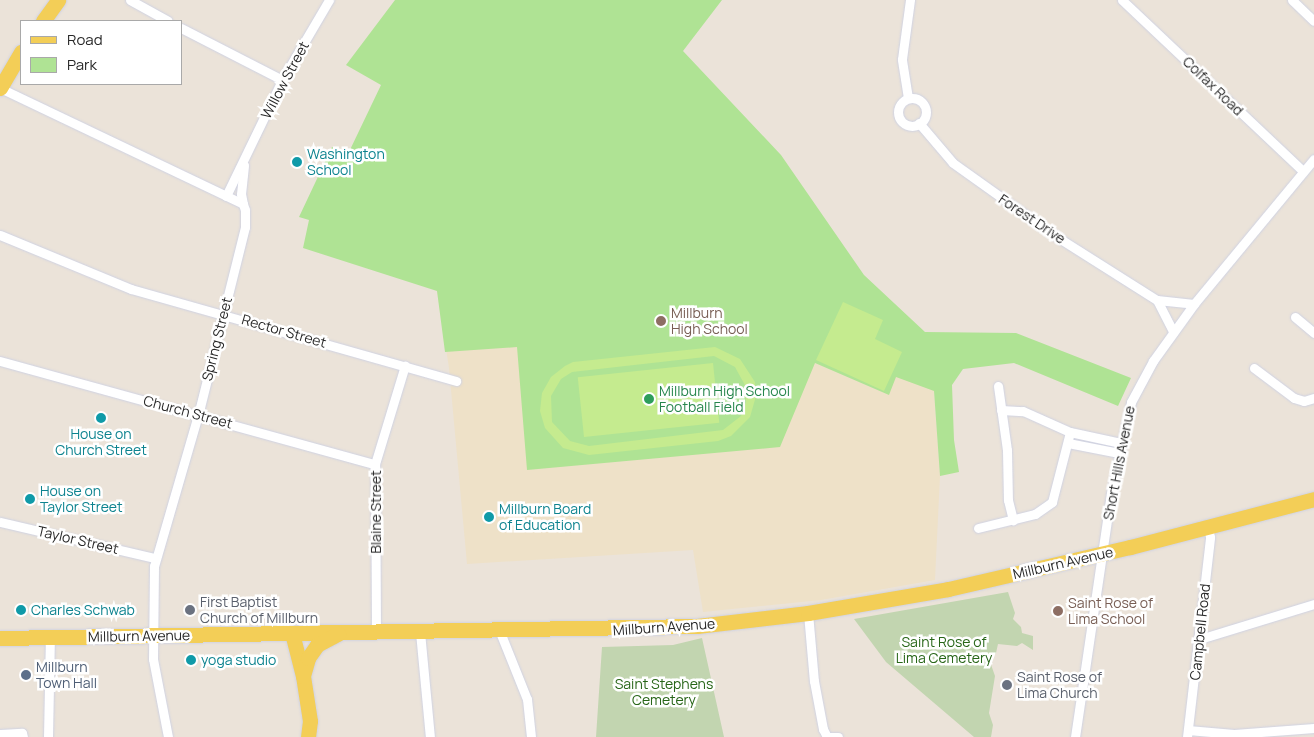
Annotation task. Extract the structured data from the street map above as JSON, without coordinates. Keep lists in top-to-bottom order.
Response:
{
  "streets": {
    "main road": ["Millburn Avenue"],
    "street": [
      "Willow Street",
      "Colfax Road",
      "Forest Drive",
      "Rector Street",
      "Spring Street",
      "Church Street",
      "Short Hills Avenue",
      "Blaine Street",
      "Taylor Street",
      "Campbell Road"
    ]
  },
  "crossings": [
    ["Willow Street", "Spring Street"],
    ["Colfax Road", "Short Hills Avenue"],
    ["Forest Drive", "Short Hills Avenue"],
    ["Rector Street", "Spring Street"],
    ["Rector Street", "Blaine Street"],
    ["Spring Street", "Church Street"],
    ["Spring Street", "Taylor Street"],
    ["Spring Street", "Millburn Avenue"],
    ["Church Street", "Blaine Street"],
    ["Short Hills Avenue", "Millburn Avenue"],
    ["Blaine Street", "Millburn Avenue"],
    ["Millburn Avenue", "Campbell Road"]
  ],
  "parks": ["Saint Rose of Lima Cemetery", "Saint Stephens Cemetery"],
  "places": [
    "Washington School",
    "Millburn High School",
    "Millburn High School Football Field",
    "House on Church Street",
    "House on Taylor Street",
    "Millburn Board of Education",
    "Charles Schwab",
    "First Baptist Church of Millburn",
    "Saint Rose of Lima School",
    "yoga studio",
    "Millburn Town Hall",
    "Saint Rose of Lima Church"
  ],
  "legend": ["Road", "Park"]
}
